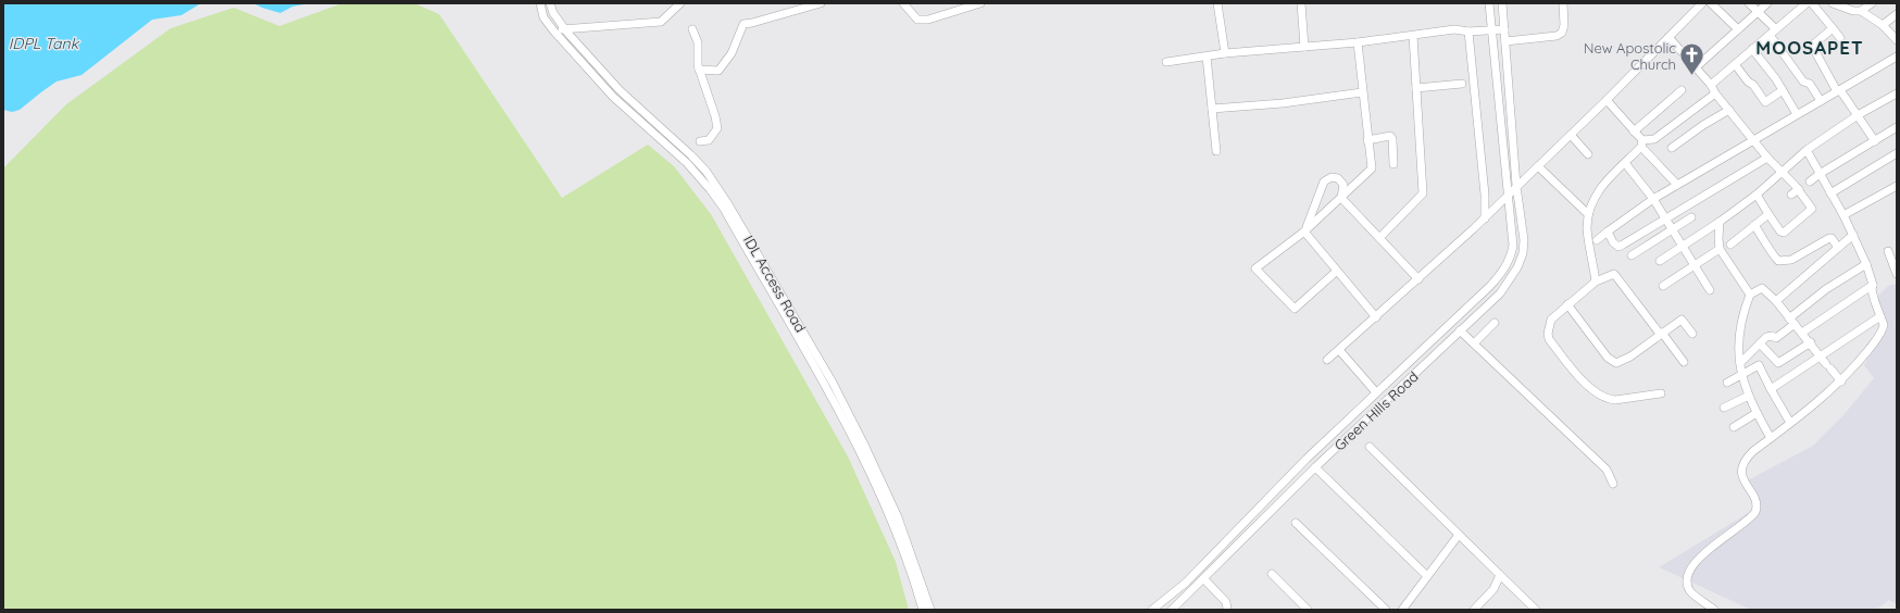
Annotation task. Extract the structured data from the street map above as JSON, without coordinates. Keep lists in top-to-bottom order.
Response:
{
  "streets": {
    "street": ["IDL Access Road", "Green Hills Road"]
  },
  "districts": ["MOOSAPET"],
  "water": ["IDPL Tank"],
  "places": {
    "church": ["New Apostolic Church"]
  }
}
